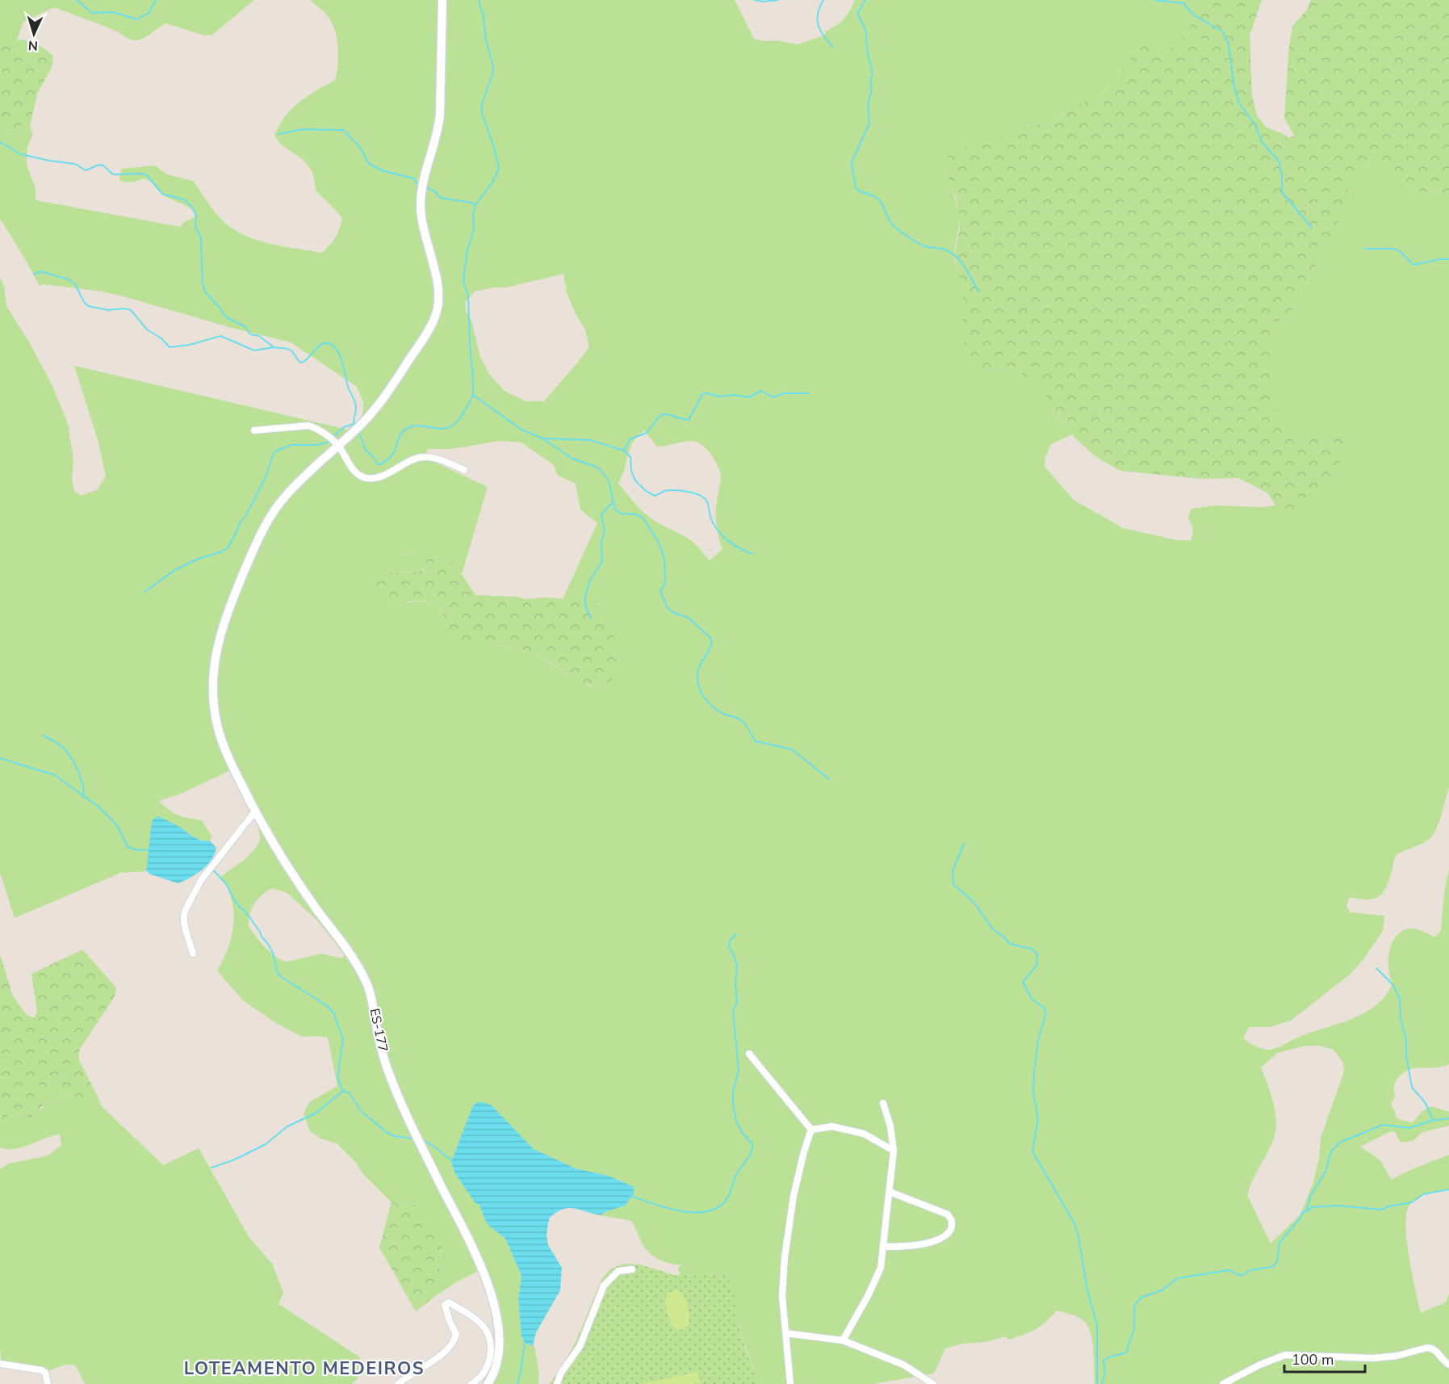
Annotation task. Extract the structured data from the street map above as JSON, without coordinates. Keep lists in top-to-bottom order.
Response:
{
  "streets": {
    "main road": ["ES-177"]
  },
  "districts": ["LOTEAMENTO MEDEIROS"],
  "scale_bar": "100 m",
  "north": "bottom"
}
